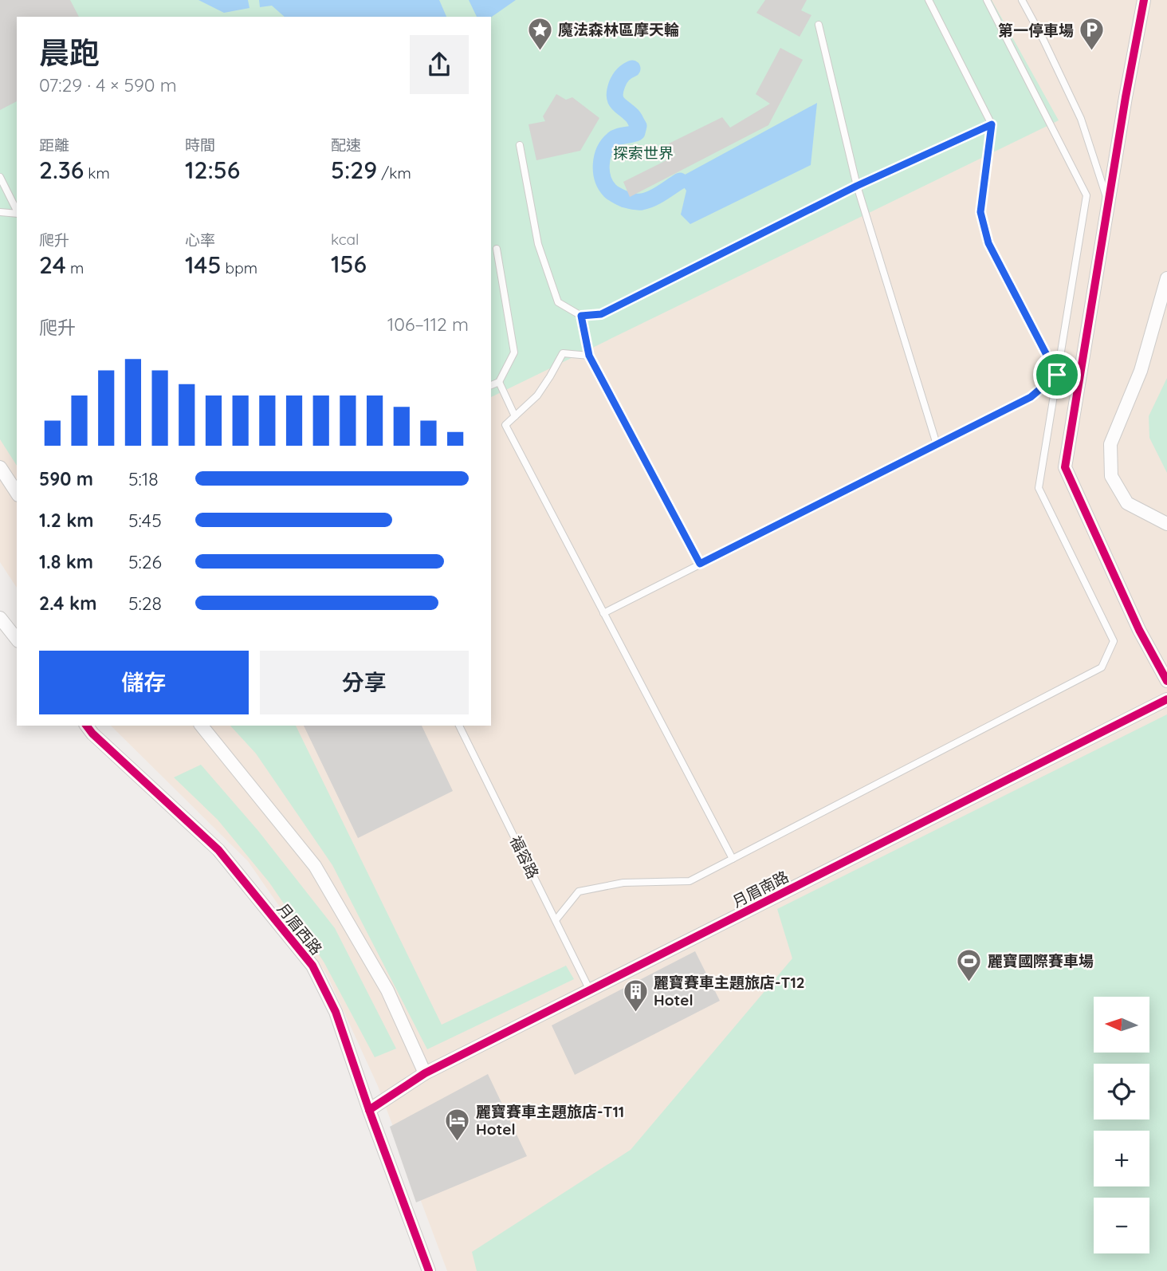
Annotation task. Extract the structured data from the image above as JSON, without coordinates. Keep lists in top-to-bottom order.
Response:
{
  "streets": {
    "street": ["月眉南路", "月眉西路"],
    "lane": ["福容路"]
  },
  "crossings": [
    ["福容路", "月眉南路"],
    ["月眉南路", "月眉西路"]
  ],
  "parks": ["探索世界"],
  "places": {
    "place": ["魔法森林區摩天輪"],
    "parking": ["第一停車場"],
    "sports": ["麗寶國際賽車場"],
    "building": ["麗寶賽車主題旅店-T12 Hotel"],
    "hotel": ["麗寶賽車主題旅店-T11 Hotel"]
  },
  "north": "left",
  "page": {
    "heading": ["晨跑", "07:29 · 4 × 590 m"],
    "stats": [
      ["距離", "2.36 km"],
      ["時間", "12:56"],
      ["配速", "5:29 /km"],
      ["爬升", "24 m"],
      ["心率", "145 bpm"],
      ["kcal", "156"]
    ],
    "chart": ["爬升", "106–112 m"],
    "list": [
      {
        "name": "590 m",
        "note": "5:18"
      },
      {
        "name": "1.2 km",
        "note": "5:45"
      },
      {
        "name": "1.8 km",
        "note": "5:26"
      },
      {
        "name": "2.4 km",
        "note": "5:28"
      }
    ],
    "buttons": ["儲存", "分享"],
    "map_buttons": ["+", "−"]
  }
}
